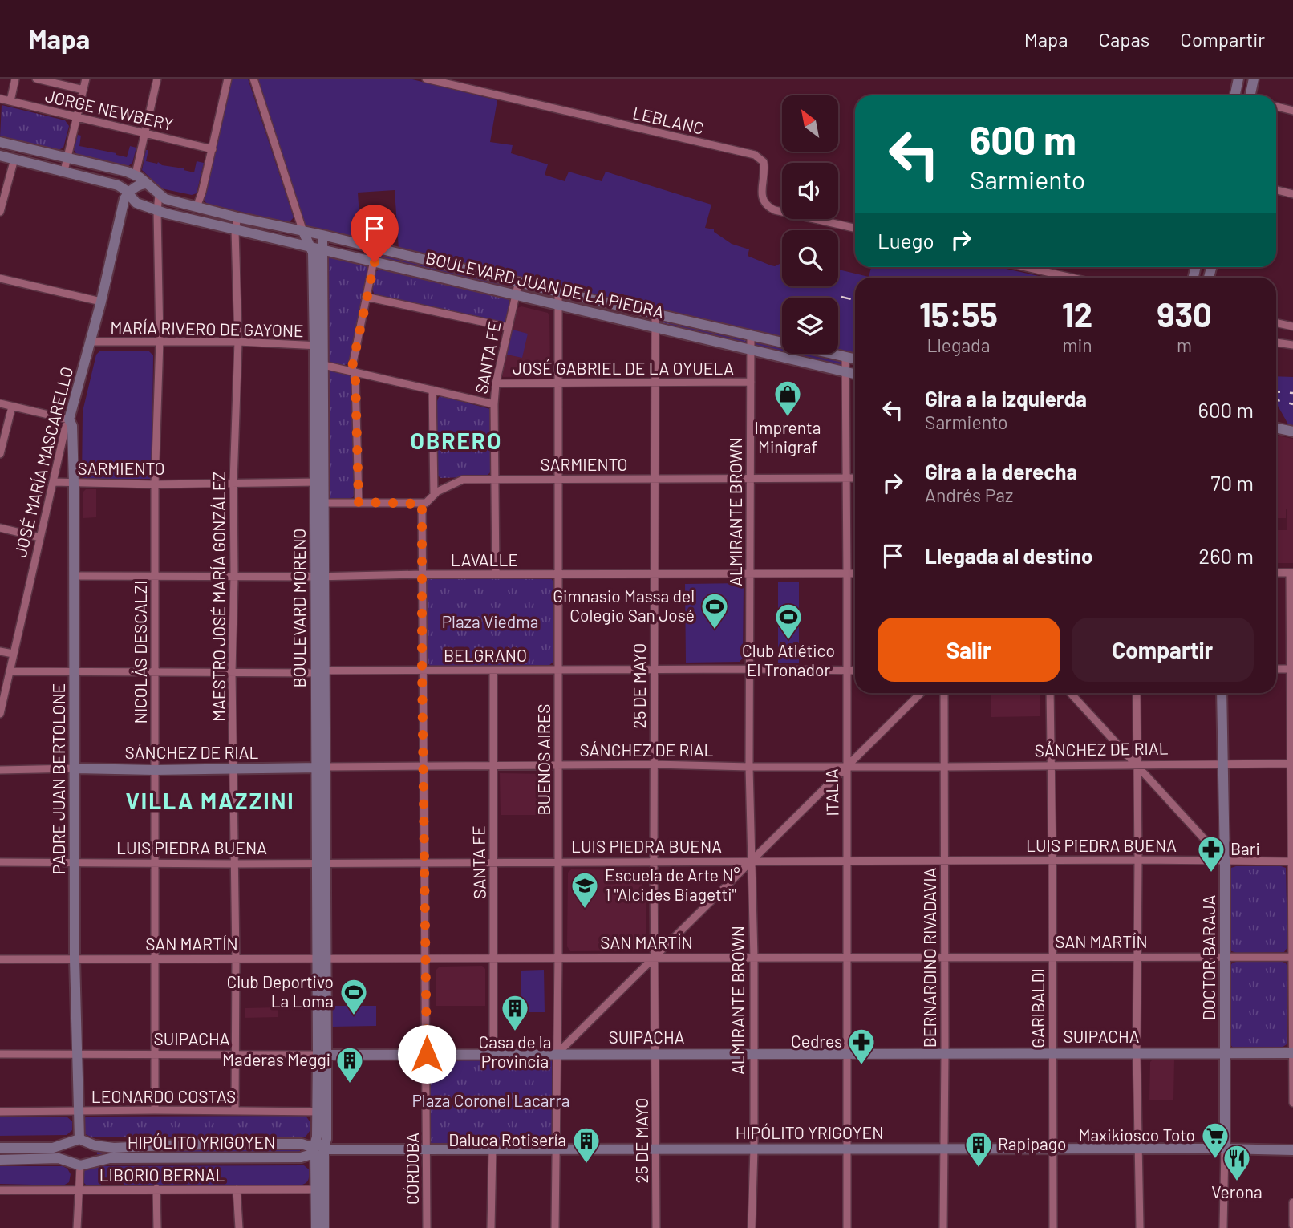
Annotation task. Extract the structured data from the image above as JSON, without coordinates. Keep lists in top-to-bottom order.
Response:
{
  "streets": {
    "main road": [
      "BOULEVARD JUAN DE LA PIEDRA",
      "JOSÉ MARÍA MASCARELLO",
      "BOULEVARD MORENO",
      "SÁNCHEZ DE RIAL",
      "PADRE JUAN BERTOLONE",
      "DOCTOR BARAJA",
      "SUIPACHA",
      "HIPÓLITO YRIGOYEN"
    ],
    "street": [
      "JORGE NEWBERY",
      "LEBLANC",
      "MARÍA RIVERO DE GAYONE",
      "SANTA FE",
      "JOSÉ GABRIEL DE LA OYUELA",
      "SARMIENTO",
      "ALMIRANTE BROWN",
      "LAVALLE",
      "MAESTRO JOSÉ MARÍA GONZÁLEZ",
      "NICOLÁS DESCALZI",
      "BELGRANO",
      "25 DE MAYO",
      "BUENOS AIRES",
      "ITALIA",
      "LUIS PIEDRA BUENA",
      "SAN MARTÍN",
      "BERNARDINO RIVADAVIA",
      "GARIBALDI",
      "LEONARDO COSTAS",
      "CÓRDOBA",
      "LIBORIO BERNAL"
    ]
  },
  "crossings": [
    ["BOULEVARD JUAN DE LA PIEDRA", "SANTA FE"],
    ["BOULEVARD JUAN DE LA PIEDRA", "JOSÉ MARÍA MASCARELLO"],
    ["BOULEVARD JUAN DE LA PIEDRA", "ALMIRANTE BROWN"],
    ["BOULEVARD JUAN DE LA PIEDRA", "MAESTRO JOSÉ MARÍA GONZÁLEZ"],
    ["BOULEVARD JUAN DE LA PIEDRA", "BOULEVARD MORENO"],
    ["BOULEVARD JUAN DE LA PIEDRA", "NICOLÁS DESCALZI"],
    ["BOULEVARD JUAN DE LA PIEDRA", "25 DE MAYO"],
    ["BOULEVARD JUAN DE LA PIEDRA", "BUENOS AIRES"],
    ["BOULEVARD JUAN DE LA PIEDRA", "ITALIA"],
    ["MARÍA RIVERO DE GAYONE", "JOSÉ MARÍA MASCARELLO"],
    ["MARÍA RIVERO DE GAYONE", "MAESTRO JOSÉ MARÍA GONZÁLEZ"],
    ["MARÍA RIVERO DE GAYONE", "BOULEVARD MORENO"],
    ["MARÍA RIVERO DE GAYONE", "NICOLÁS DESCALZI"],
    ["SANTA FE", "JOSÉ GABRIEL DE LA OYUELA"],
    ["SANTA FE", "SARMIENTO"],
    ["SANTA FE", "LAVALLE"],
    ["SANTA FE", "BELGRANO"],
    ["SANTA FE", "SÁNCHEZ DE RIAL"],
    ["SANTA FE", "LUIS PIEDRA BUENA"],
    ["SANTA FE", "SAN MARTÍN"],
    ["SANTA FE", "SUIPACHA"],
    ["JOSÉ GABRIEL DE LA OYUELA", "ALMIRANTE BROWN"],
    ["JOSÉ GABRIEL DE LA OYUELA", "25 DE MAYO"],
    ["JOSÉ GABRIEL DE LA OYUELA", "BUENOS AIRES"],
    ["JOSÉ MARÍA MASCARELLO", "SARMIENTO"],
    ["JOSÉ MARÍA MASCARELLO", "BELGRANO"],
    ["JOSÉ MARÍA MASCARELLO", "PADRE JUAN BERTOLONE"],
    ["SARMIENTO", "ALMIRANTE BROWN"],
    ["SARMIENTO", "MAESTRO JOSÉ MARÍA GONZÁLEZ"],
    ["SARMIENTO", "BOULEVARD MORENO"],
    ["SARMIENTO", "NICOLÁS DESCALZI"],
    ["SARMIENTO", "25 DE MAYO"],
    ["SARMIENTO", "BUENOS AIRES"],
    ["SARMIENTO", "PADRE JUAN BERTOLONE"],
    ["SARMIENTO", "ITALIA"],
    ["SARMIENTO", "CÓRDOBA"],
    ["ALMIRANTE BROWN", "LAVALLE"],
    ["ALMIRANTE BROWN", "BELGRANO"],
    ["ALMIRANTE BROWN", "SÁNCHEZ DE RIAL"],
    ["ALMIRANTE BROWN", "LUIS PIEDRA BUENA"],
    ["ALMIRANTE BROWN", "SAN MARTÍN"],
    ["ALMIRANTE BROWN", "SUIPACHA"],
    ["ALMIRANTE BROWN", "HIPÓLITO YRIGOYEN"],
    ["LAVALLE", "MAESTRO JOSÉ MARÍA GONZÁLEZ"],
    ["LAVALLE", "BOULEVARD MORENO"],
    ["LAVALLE", "NICOLÁS DESCALZI"],
    ["LAVALLE", "25 DE MAYO"],
    ["LAVALLE", "BUENOS AIRES"],
    ["LAVALLE", "PADRE JUAN BERTOLONE"],
    ["LAVALLE", "ITALIA"],
    ["LAVALLE", "CÓRDOBA"],
    ["MAESTRO JOSÉ MARÍA GONZÁLEZ", "BELGRANO"],
    ["MAESTRO JOSÉ MARÍA GONZÁLEZ", "SÁNCHEZ DE RIAL"],
    ["MAESTRO JOSÉ MARÍA GONZÁLEZ", "LUIS PIEDRA BUENA"],
    ["MAESTRO JOSÉ MARÍA GONZÁLEZ", "SAN MARTÍN"],
    ["MAESTRO JOSÉ MARÍA GONZÁLEZ", "SUIPACHA"],
    ["MAESTRO JOSÉ MARÍA GONZÁLEZ", "LEONARDO COSTAS"],
    ["BOULEVARD MORENO", "BELGRANO"],
    ["BOULEVARD MORENO", "SÁNCHEZ DE RIAL"],
    ["BOULEVARD MORENO", "LUIS PIEDRA BUENA"],
    ["BOULEVARD MORENO", "SAN MARTÍN"],
    ["BOULEVARD MORENO", "SUIPACHA"],
    ["BOULEVARD MORENO", "LEONARDO COSTAS"],
    ["BOULEVARD MORENO", "HIPÓLITO YRIGOYEN"],
    ["BOULEVARD MORENO", "LIBORIO BERNAL"],
    ["NICOLÁS DESCALZI", "BELGRANO"],
    ["NICOLÁS DESCALZI", "SÁNCHEZ DE RIAL"],
    ["NICOLÁS DESCALZI", "LUIS PIEDRA BUENA"],
    ["NICOLÁS DESCALZI", "SAN MARTÍN"],
    ["NICOLÁS DESCALZI", "SUIPACHA"],
    ["NICOLÁS DESCALZI", "LEONARDO COSTAS"],
    ["BELGRANO", "25 DE MAYO"],
    ["BELGRANO", "BUENOS AIRES"],
    ["BELGRANO", "PADRE JUAN BERTOLONE"],
    ["BELGRANO", "ITALIA"],
    ["BELGRANO", "CÓRDOBA"],
    ["25 DE MAYO", "SÁNCHEZ DE RIAL"],
    ["25 DE MAYO", "LUIS PIEDRA BUENA"],
    ["25 DE MAYO", "SAN MARTÍN"],
    ["25 DE MAYO", "SUIPACHA"],
    ["25 DE MAYO", "HIPÓLITO YRIGOYEN"],
    ["SÁNCHEZ DE RIAL", "BUENOS AIRES"],
    ["SÁNCHEZ DE RIAL", "PADRE JUAN BERTOLONE"],
    ["SÁNCHEZ DE RIAL", "ITALIA"],
    ["SÁNCHEZ DE RIAL", "BERNARDINO RIVADAVIA"],
    ["SÁNCHEZ DE RIAL", "DOCTOR BARAJA"],
    ["SÁNCHEZ DE RIAL", "GARIBALDI"],
    ["SÁNCHEZ DE RIAL", "CÓRDOBA"],
    ["BUENOS AIRES", "LUIS PIEDRA BUENA"],
    ["BUENOS AIRES", "SAN MARTÍN"],
    ["BUENOS AIRES", "SUIPACHA"],
    ["BUENOS AIRES", "HIPÓLITO YRIGOYEN"],
    ["PADRE JUAN BERTOLONE", "LUIS PIEDRA BUENA"],
    ["PADRE JUAN BERTOLONE", "SAN MARTÍN"],
    ["PADRE JUAN BERTOLONE", "SUIPACHA"],
    ["PADRE JUAN BERTOLONE", "LEONARDO COSTAS"],
    ["PADRE JUAN BERTOLONE", "HIPÓLITO YRIGOYEN"],
    ["ITALIA", "LUIS PIEDRA BUENA"],
    ["ITALIA", "SAN MARTÍN"],
    ["ITALIA", "SUIPACHA"],
    ["ITALIA", "HIPÓLITO YRIGOYEN"],
    ["LUIS PIEDRA BUENA", "BERNARDINO RIVADAVIA"],
    ["LUIS PIEDRA BUENA", "DOCTOR BARAJA"],
    ["LUIS PIEDRA BUENA", "GARIBALDI"],
    ["LUIS PIEDRA BUENA", "CÓRDOBA"],
    ["SAN MARTÍN", "BERNARDINO RIVADAVIA"],
    ["SAN MARTÍN", "DOCTOR BARAJA"],
    ["SAN MARTÍN", "GARIBALDI"],
    ["SAN MARTÍN", "CÓRDOBA"],
    ["BERNARDINO RIVADAVIA", "SUIPACHA"],
    ["BERNARDINO RIVADAVIA", "HIPÓLITO YRIGOYEN"],
    ["DOCTOR BARAJA", "SUIPACHA"],
    ["DOCTOR BARAJA", "HIPÓLITO YRIGOYEN"],
    ["GARIBALDI", "SUIPACHA"],
    ["GARIBALDI", "HIPÓLITO YRIGOYEN"],
    ["SUIPACHA", "CÓRDOBA"],
    ["HIPÓLITO YRIGOYEN", "CÓRDOBA"]
  ],
  "districts": ["OBRERO", "VILLA MAZZINI"],
  "parks": ["Plaza Viedma", "Plaza Coronel Lacarra"],
  "places": {
    "shop": ["Imprenta Minigraf"],
    "sports": ["Gimnasio Massa del Colegio San José", "Club Atlético El Tronador", "Club Deportivo La Loma"],
    "pharmacy": ["Bari", "Cedres"],
    "school or university": ["Escuela de Arte N° 1 \"Alcides Biagetti\""],
    "building": [
      "Casa de la Provincia",
      "Maderas Meggi",
      "Daluca Rotisería",
      "Rapipago"
    ],
    "supermarket": ["Maxikiosco Toto"],
    "restaurant": ["Verona"]
  },
  "north": "top left",
  "page": {
    "header": "Mapa",
    "nav": ["Mapa", "Capas", "Compartir"],
    "turn": ["600 m", "Sarmiento"],
    "then": "Luego",
    "eta": [
      "15:55",
      "Llegada",
      "12",
      "min",
      "930",
      "m"
    ],
    "list": [
      {
        "name": "Gira a la izquierda",
        "note": "Sarmiento",
        "value": "600 m"
      },
      {
        "name": "Gira a la derecha",
        "note": "Andrés Paz",
        "value": "70 m"
      },
      {
        "name": "Llegada al destino",
        "value": "260 m"
      }
    ],
    "buttons": ["Salir", "Compartir"]
  }
}
